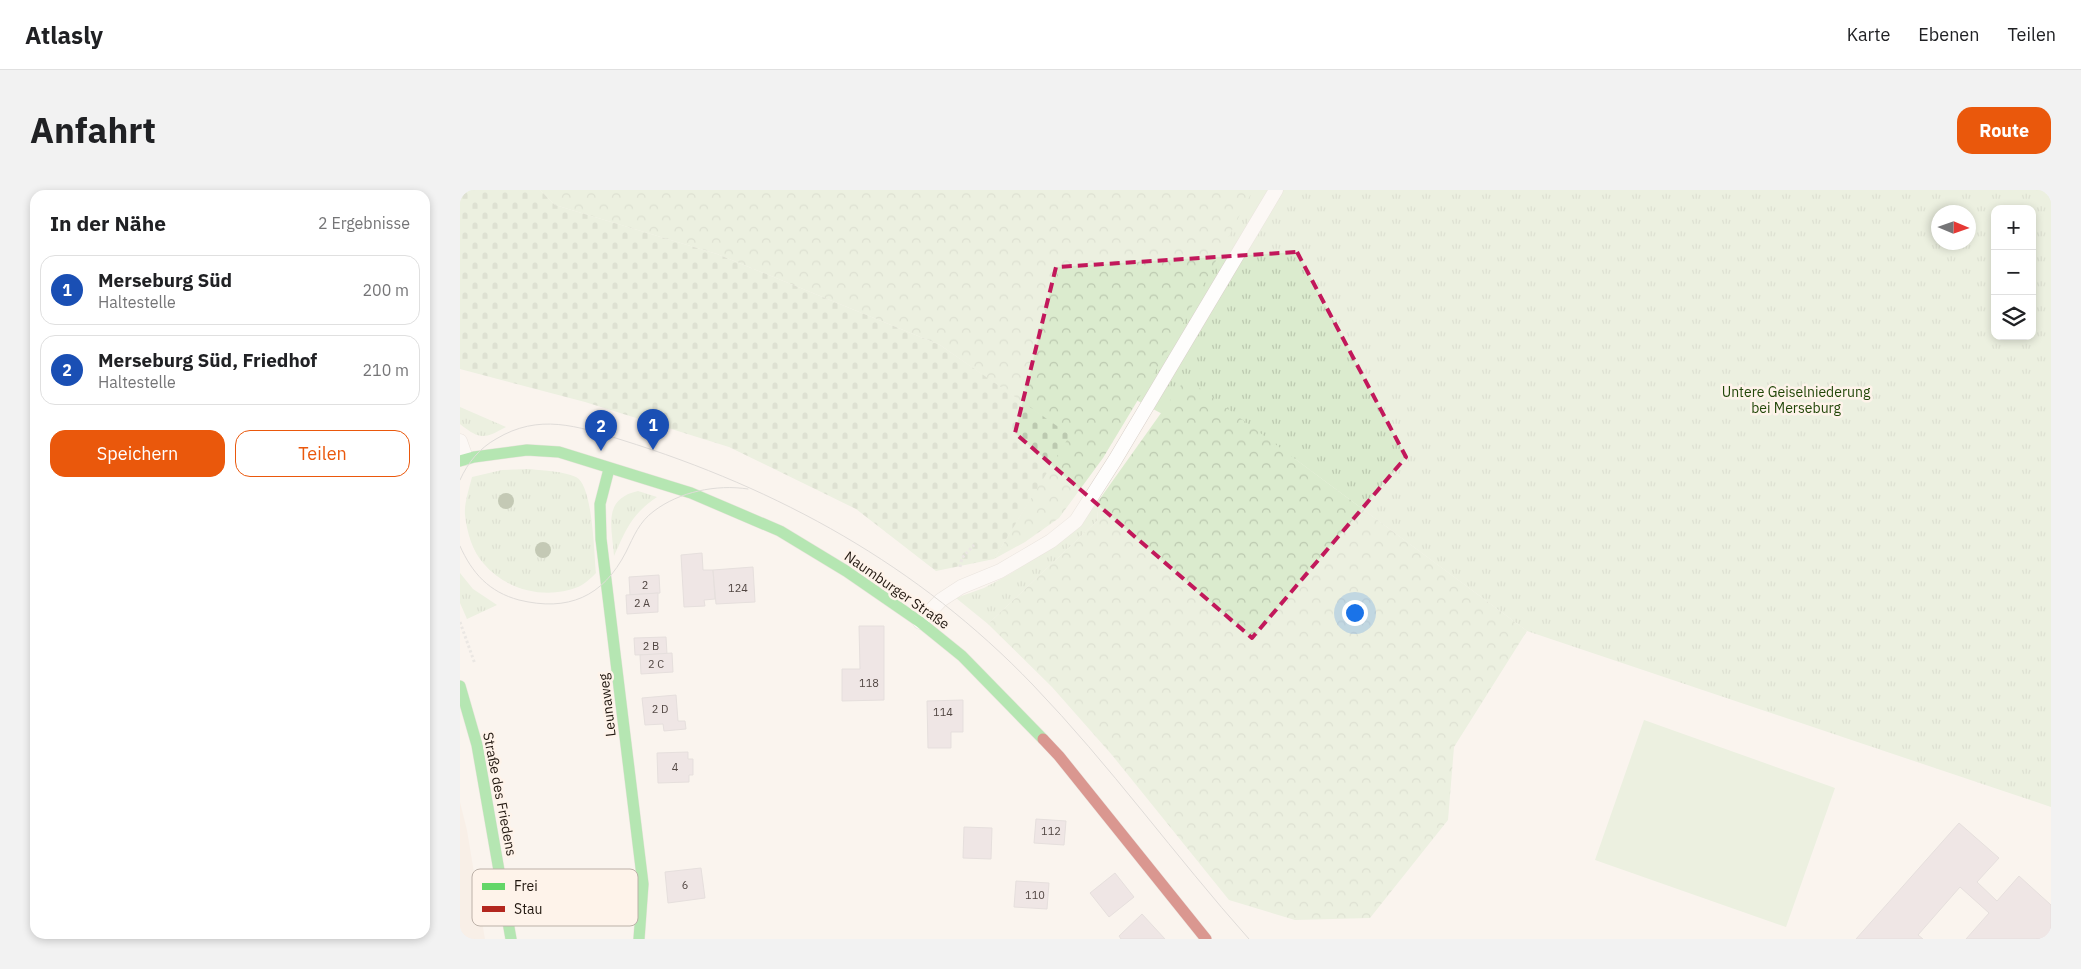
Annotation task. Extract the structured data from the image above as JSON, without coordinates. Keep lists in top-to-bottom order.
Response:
{
  "streets": {
    "street": ["Naumburger Straße", "Leunaweg", "Straße des Friedens"]
  },
  "crossings": [
    ["Naumburger Straße", "Leunaweg"]
  ],
  "parks": ["Untere Geiselniederung bei Merseburg"],
  "house_numbers": [
    "2",
    "124",
    "2 A",
    "2 B",
    "2 C",
    "118",
    "2 D",
    "114",
    "4",
    "112",
    "6",
    "110"
  ],
  "legend": ["Frei", "Stau"],
  "north": "right",
  "page": {
    "header": "Atlasly",
    "nav": ["Karte", "Ebenen", "Teilen"],
    "title": "Anfahrt",
    "buttons": [
      "Route",
      ["Speichern", "Teilen"]
    ],
    "heading": ["In der Nähe", "2 Ergebnisse"],
    "map_buttons": ["+", "−"],
    "list": [
      {
        "mark": "1",
        "name": "Merseburg Süd",
        "note": "Haltestelle",
        "value": "200 m"
      },
      {
        "mark": "2",
        "name": "Merseburg Süd, Friedhof",
        "note": "Haltestelle",
        "value": "210 m"
      }
    ],
    "pins": ["1", "2"]
  }
}
